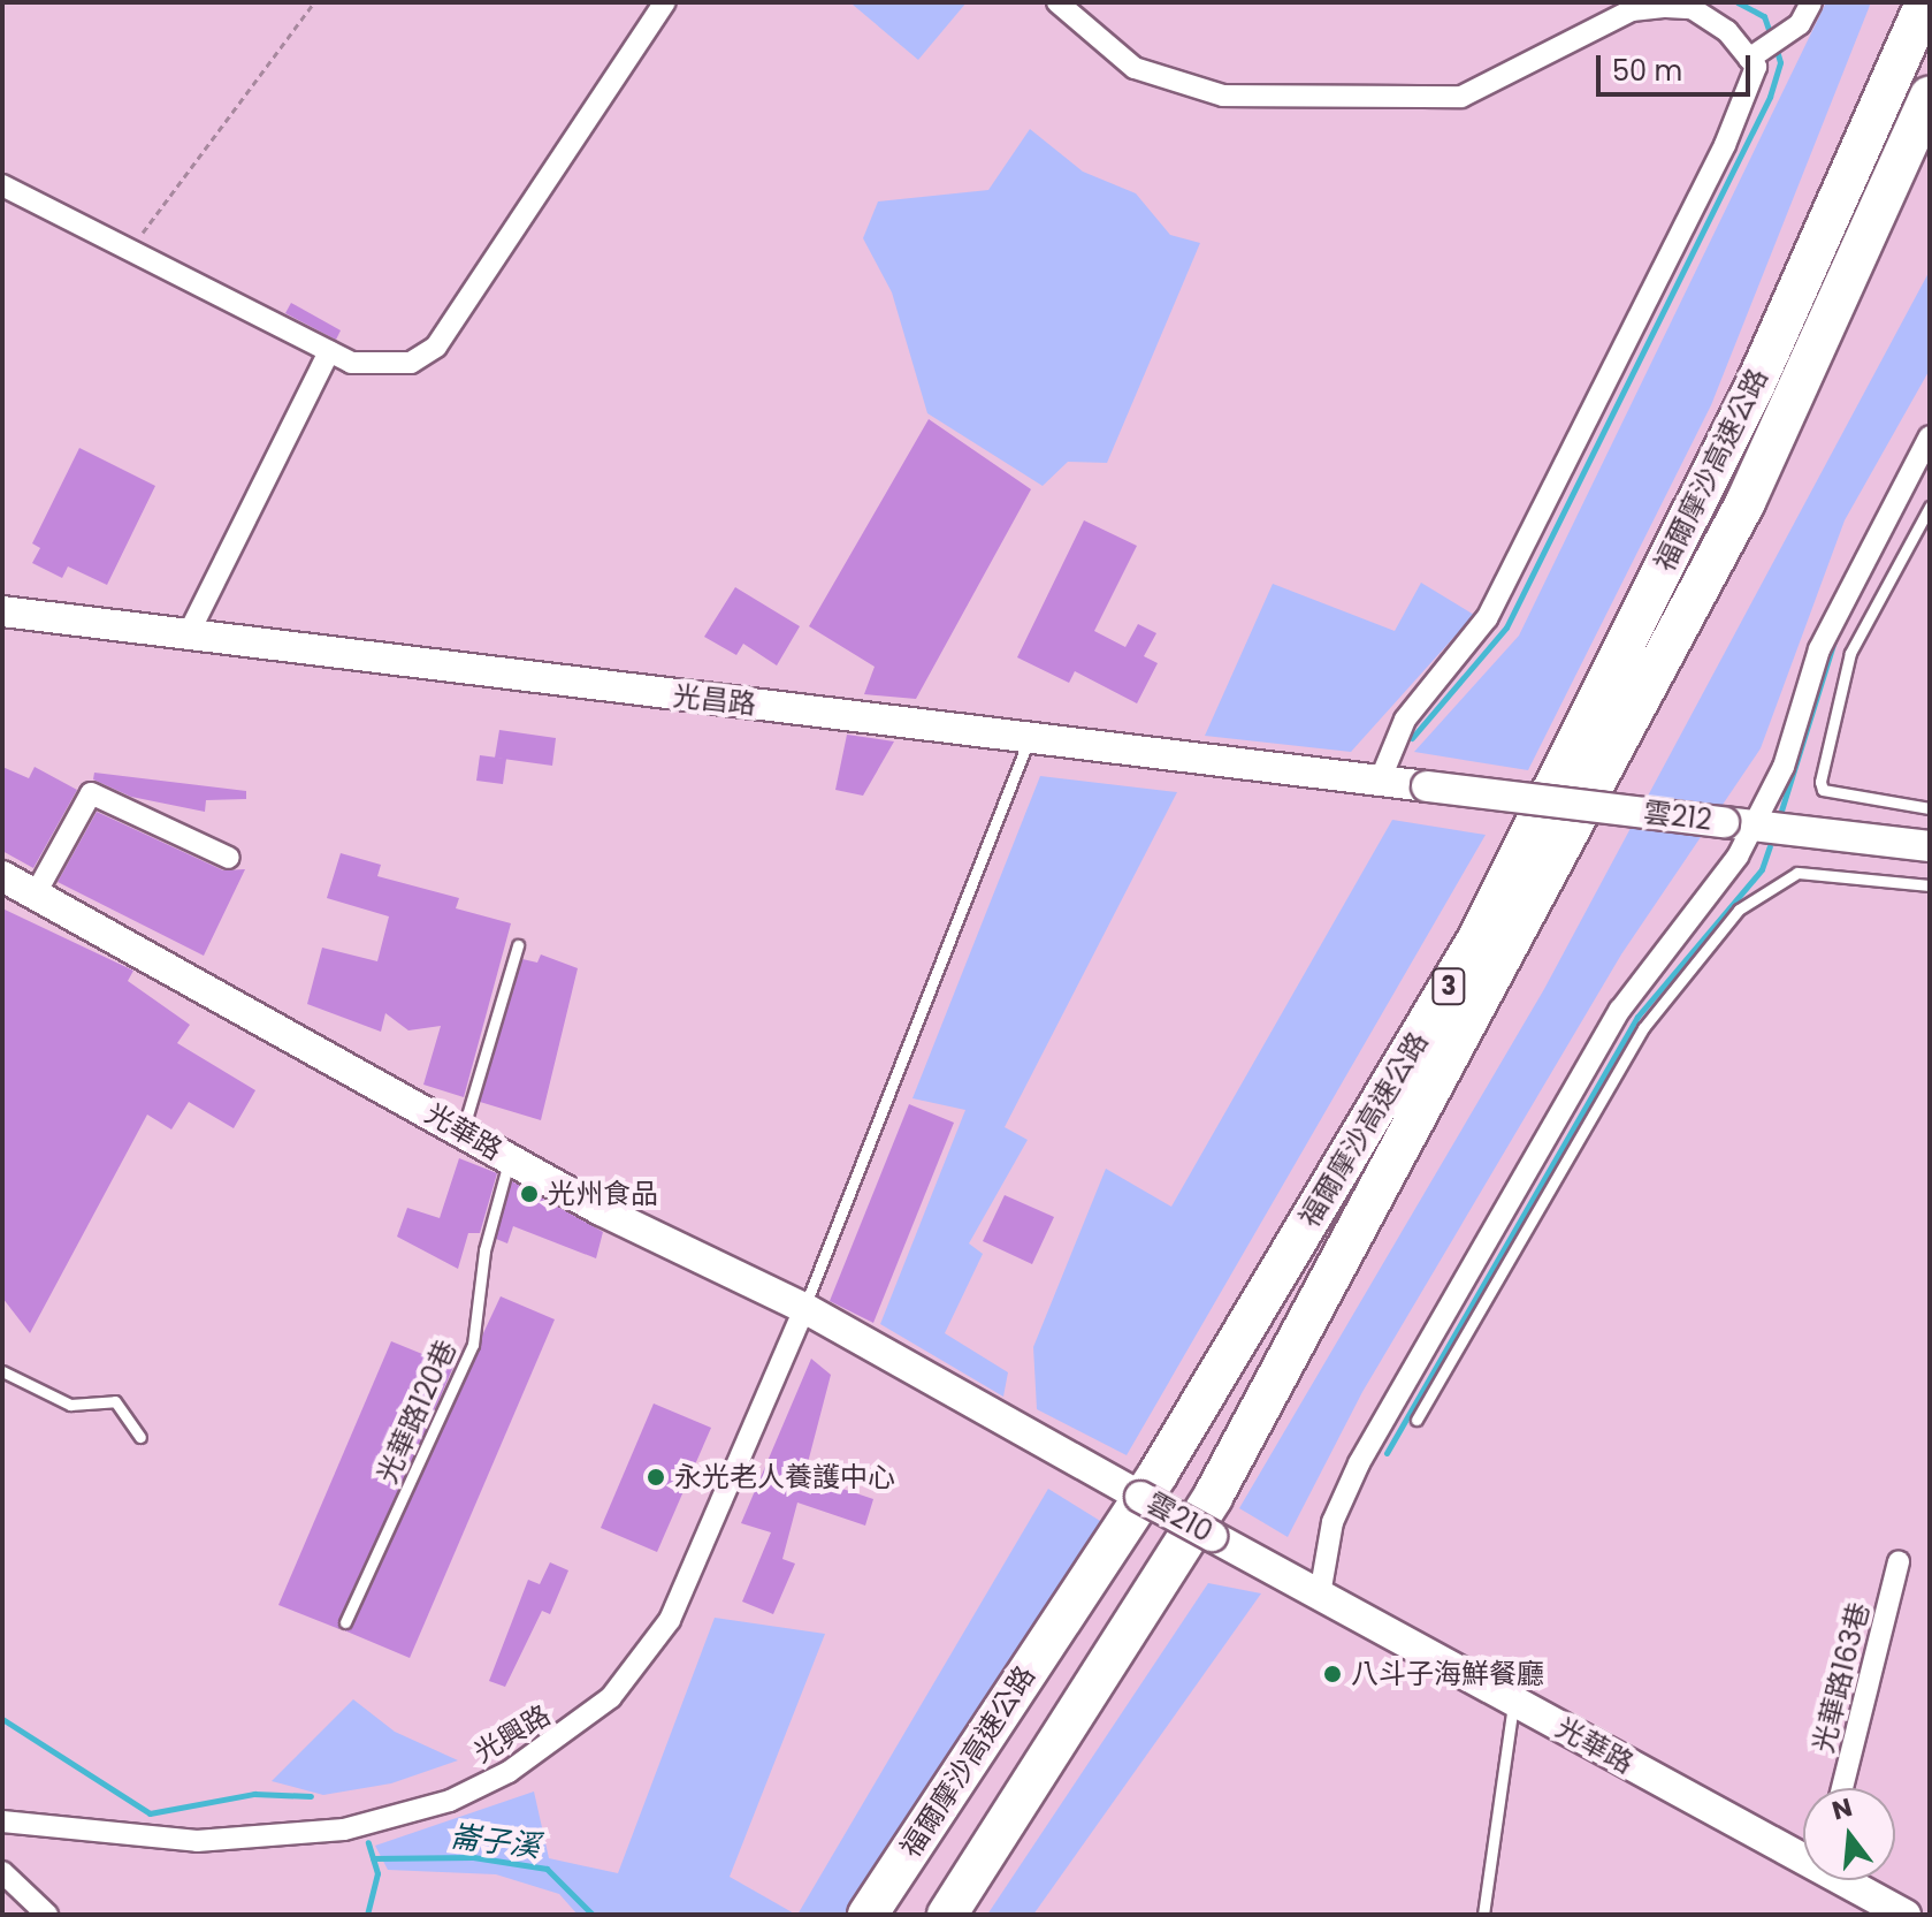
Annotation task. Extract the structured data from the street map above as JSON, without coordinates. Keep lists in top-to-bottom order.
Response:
{
  "streets": {
    "highway": ["福爾摩沙高速公路", "3"],
    "street": [
      "光昌路",
      "雲212",
      "光華路",
      "雲210",
      "光華路163巷",
      "光興路"
    ],
    "lane": ["光華路120巷"]
  },
  "crossings": [
    ["光昌路", "雲212"],
    ["光華路", "光華路120巷"],
    ["光華路", "雲210"],
    ["光華路", "光興路"]
  ],
  "water": ["崙子溪"],
  "places": ["光州食品", "永光老人養護中心", "八斗子海鮮餐廳"],
  "scale_bar": "50 m",
  "north": "top"
}
